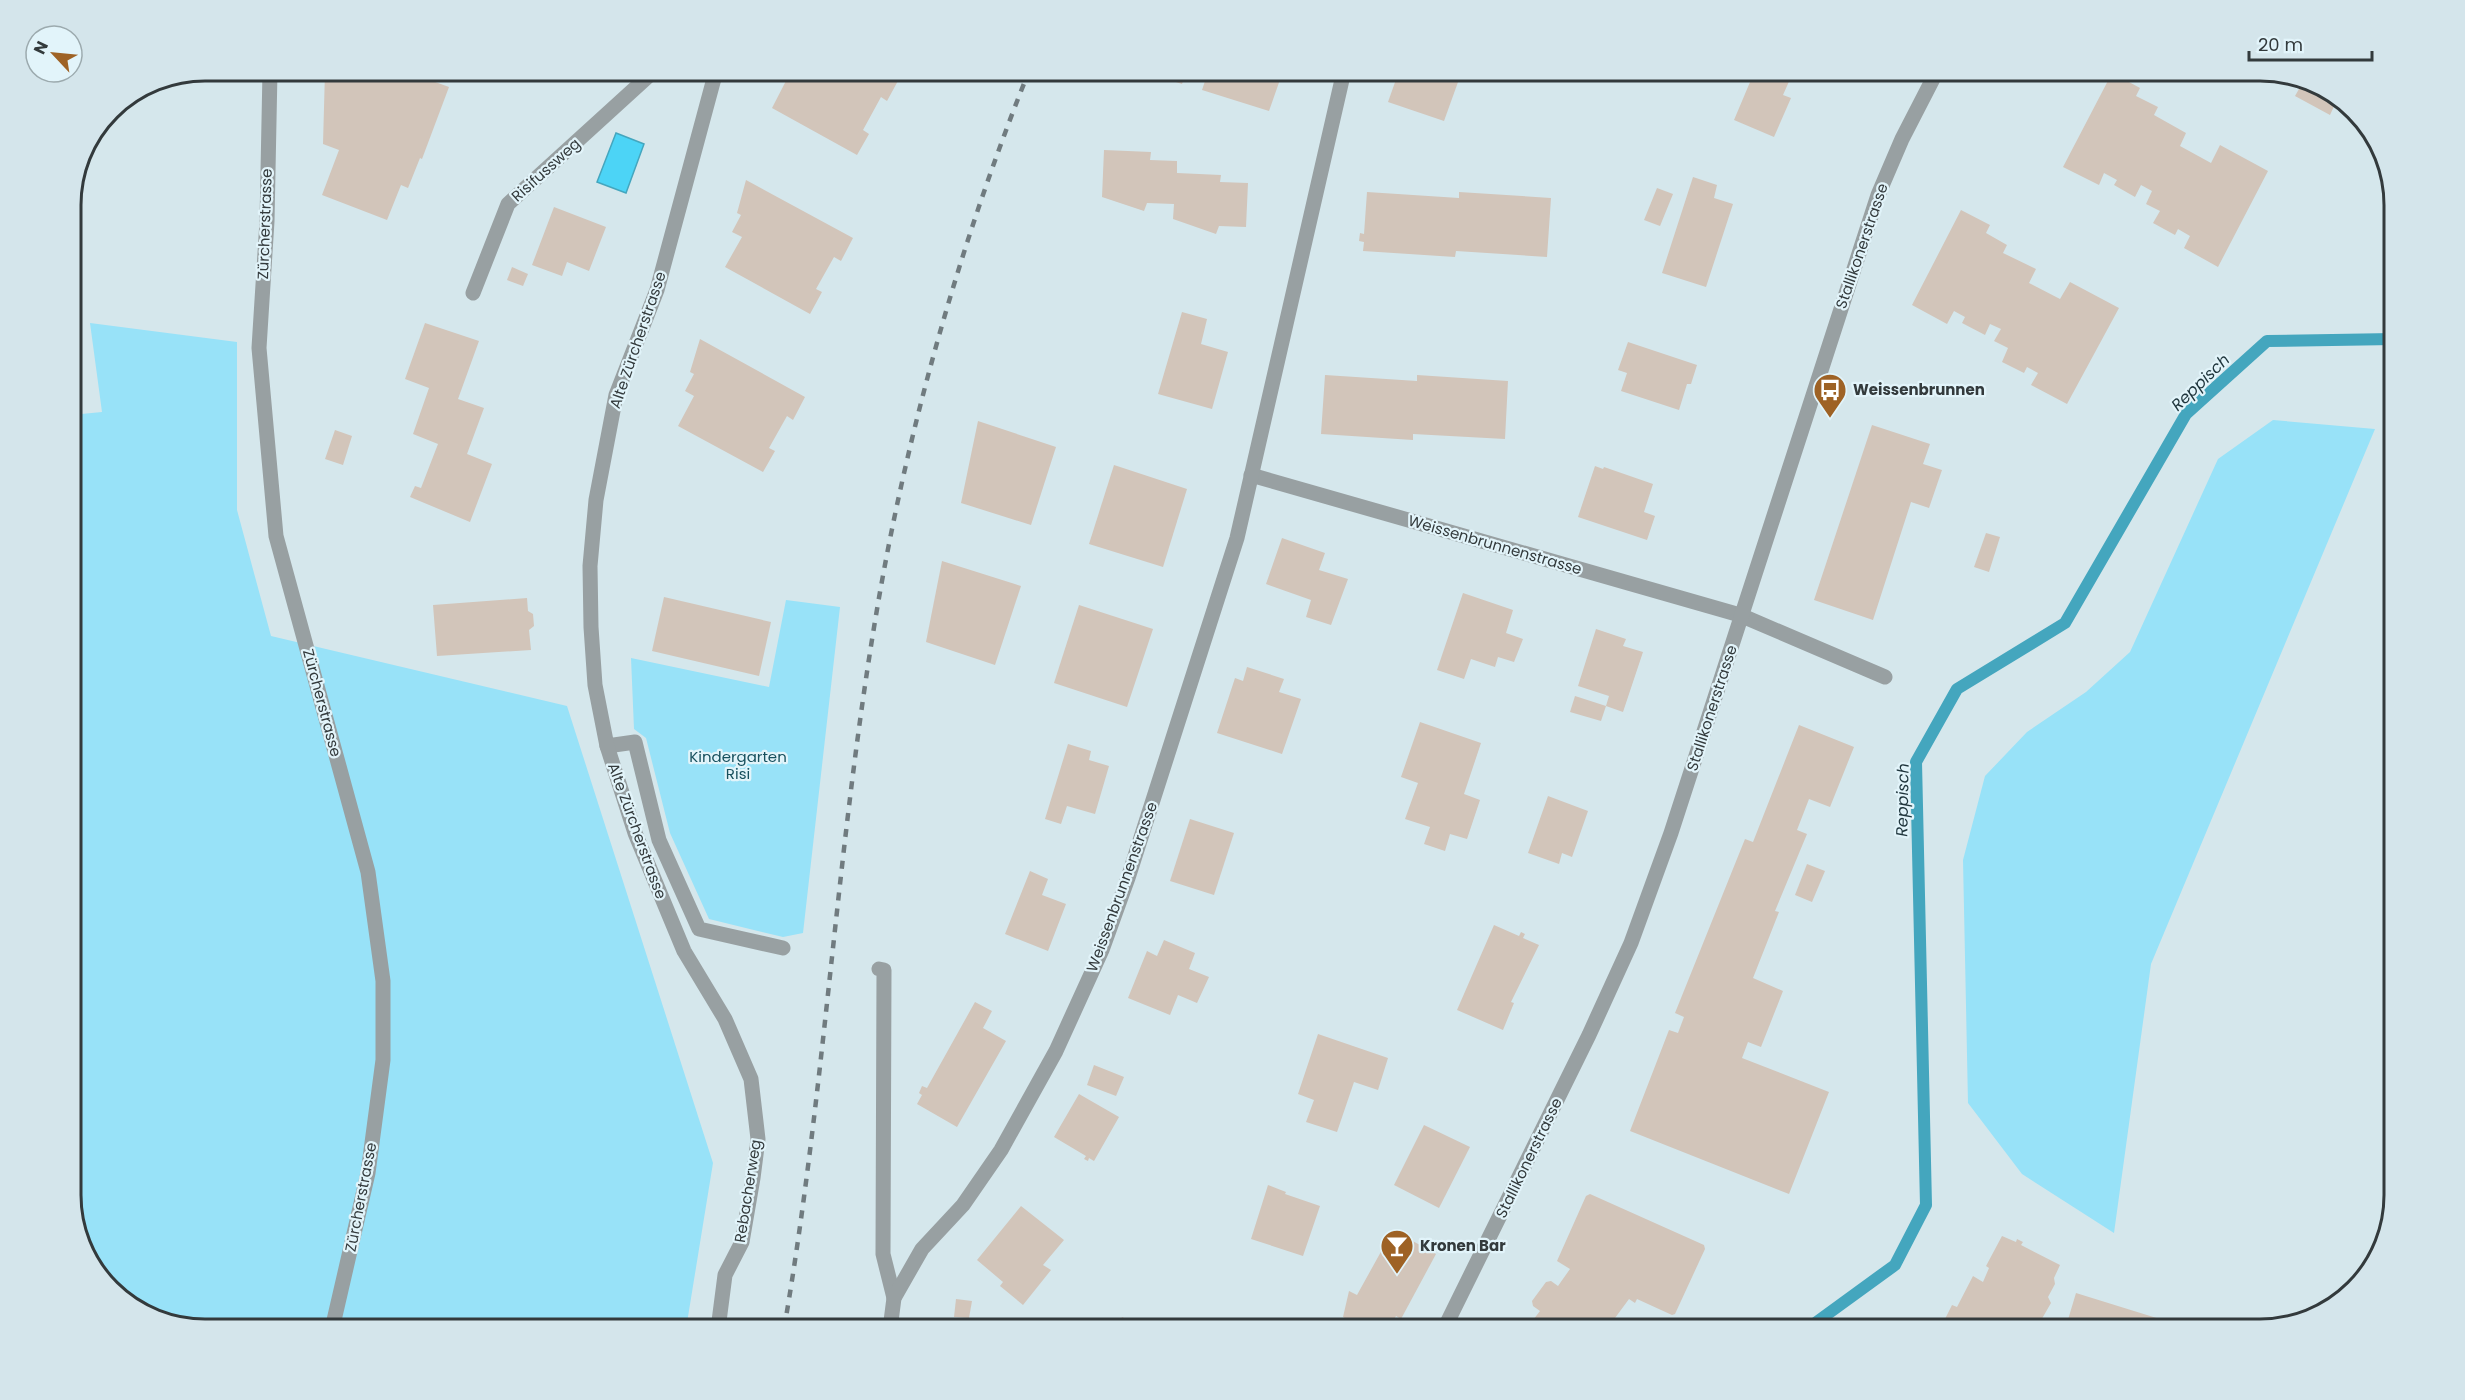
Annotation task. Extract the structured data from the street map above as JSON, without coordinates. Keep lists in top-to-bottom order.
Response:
{
  "streets": {
    "street": [
      "Risifussweg",
      "Zürcherstrasse",
      "Stallikonerstrasse",
      "Alte Zürcherstrasse",
      "Weissenbrunnenstrasse",
      "Rebacherweg"
    ]
  },
  "crossings": [
    ["Stallikonerstrasse", "Weissenbrunnenstrasse"],
    ["Alte Zürcherstrasse", "Rebacherweg"]
  ],
  "water": ["Reppisch"],
  "parks": ["Kindergarten Risi"],
  "places": {
    "bus stop": ["Weissenbrunnen"],
    "bar": ["Kronen Bar"]
  },
  "scale_bar": "20 m",
  "north": "top left"
}
